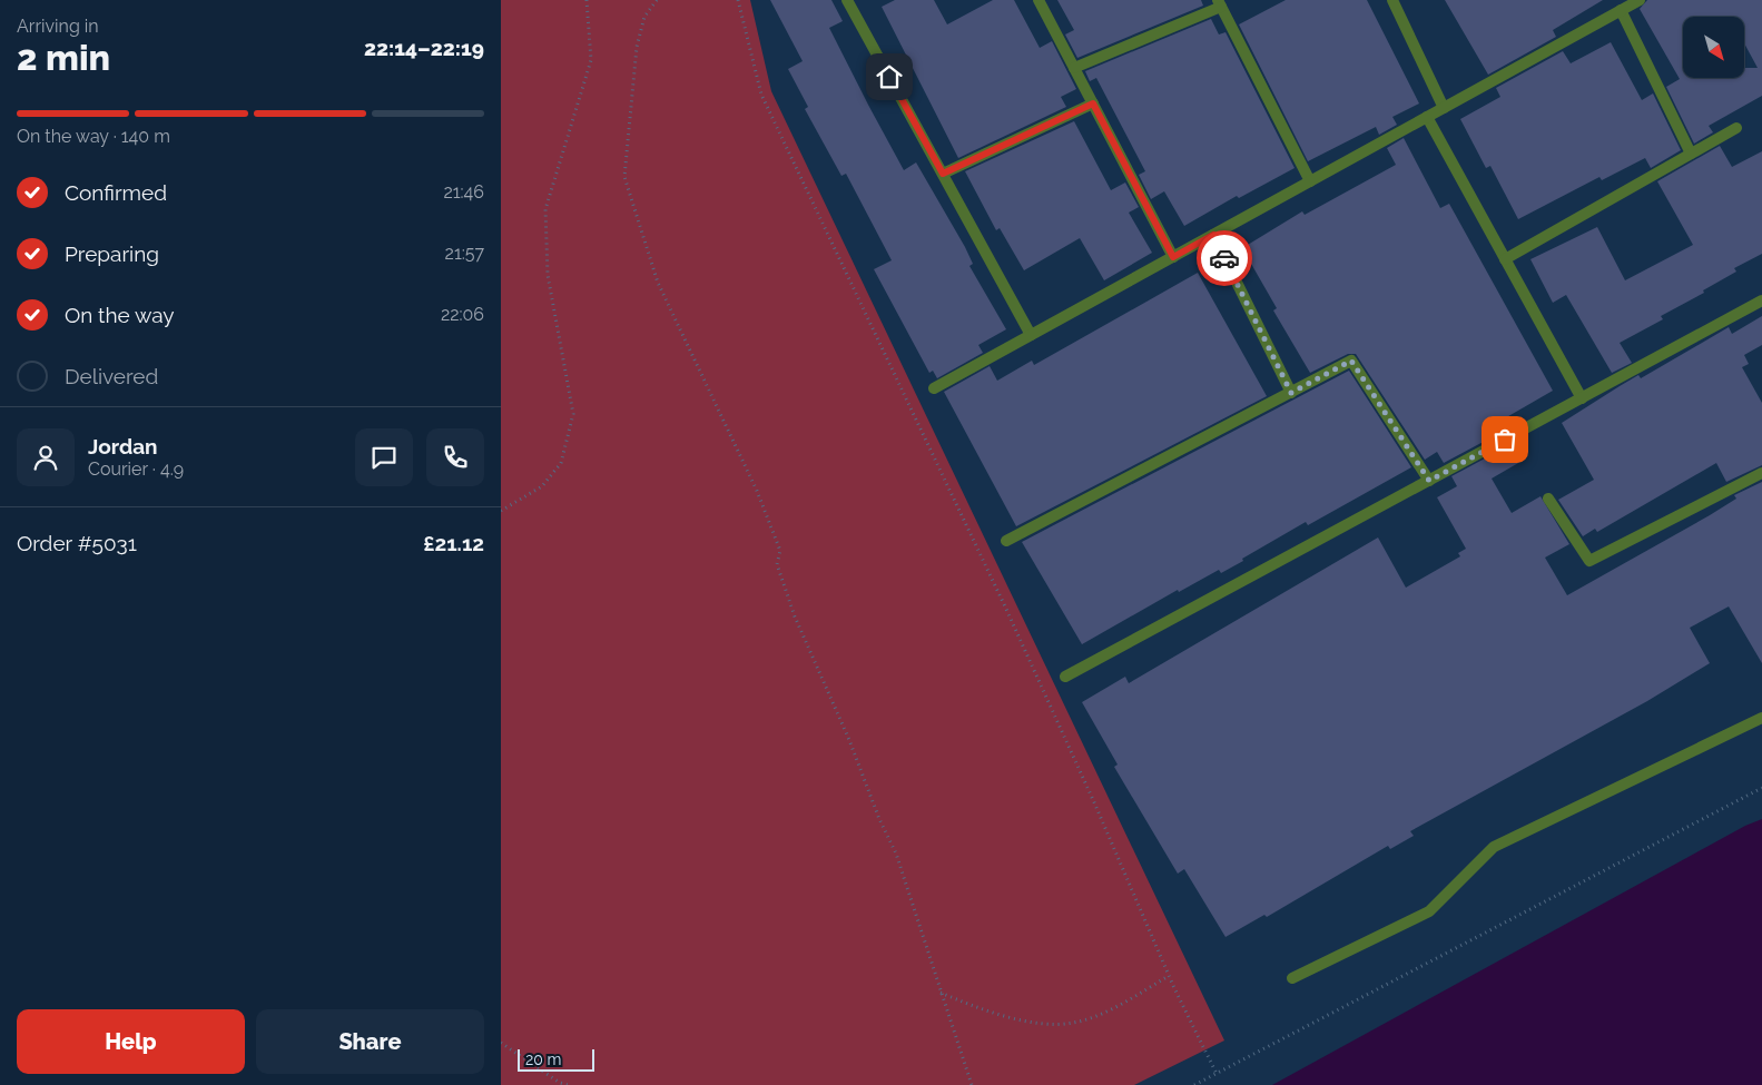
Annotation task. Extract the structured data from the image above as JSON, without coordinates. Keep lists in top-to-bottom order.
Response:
{
  "scale_bar": "20 m",
  "north": "bottom right",
  "page": {
    "heading": ["2 min", "Arriving in", "22:14–22:19"],
    "panel": [
      "Jordan",
      "Courier · 4.9",
      "Order #5031",
      "£21.12"
    ],
    "bar": "On the way · 140 m",
    "list": [
      ["Confirmed", "21:46"],
      ["Preparing", "21:57"],
      ["On the way", "22:06"],
      "Delivered"
    ],
    "buttons": ["Help", "Share"],
    "scale": "20 m"
  }
}
